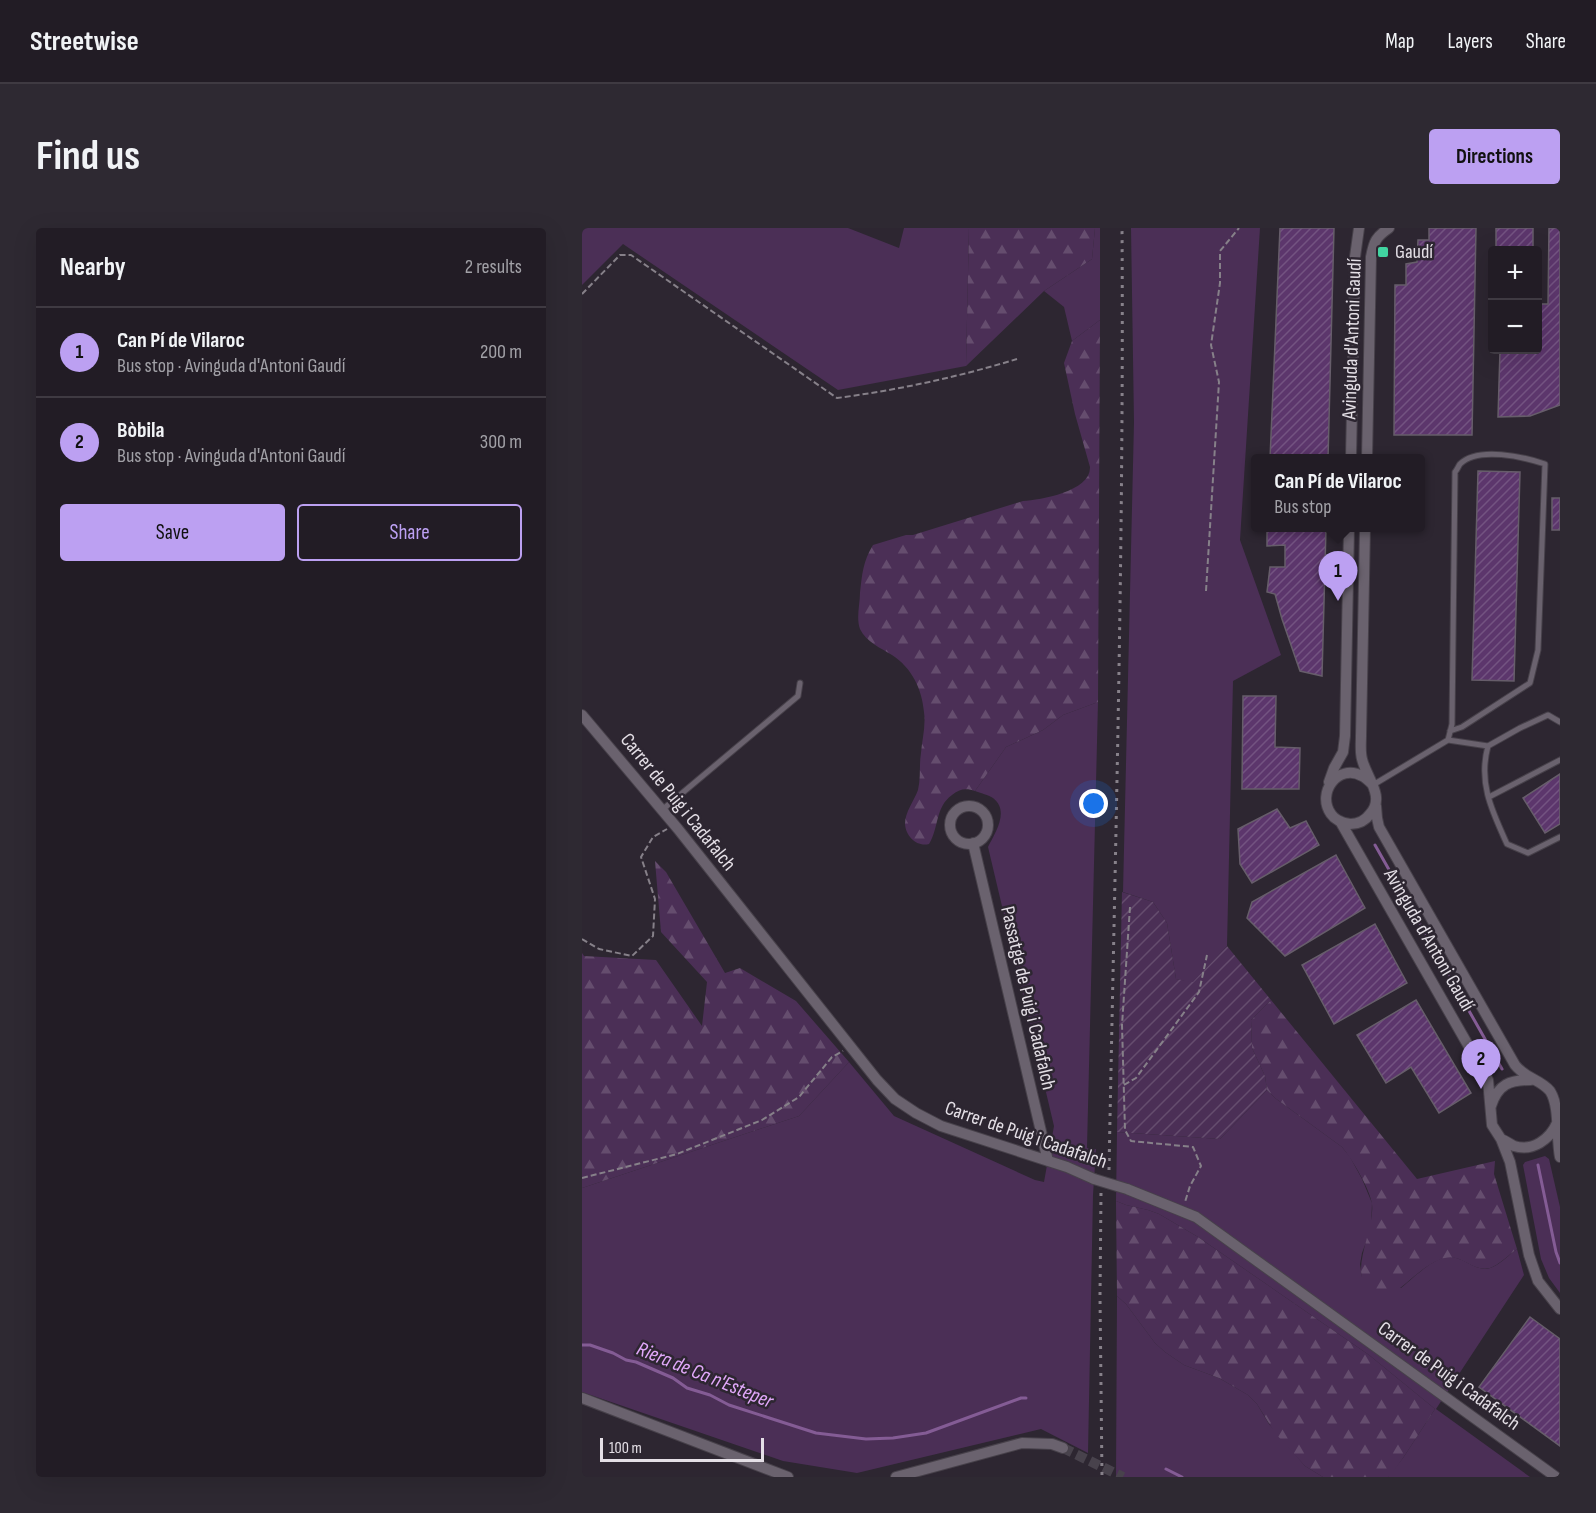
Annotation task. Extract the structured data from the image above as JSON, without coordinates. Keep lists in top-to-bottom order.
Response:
{
  "streets": {
    "street": ["Avinguda d'Antoni Gaudí", "Carrer de Puig i Cadafalch", "Passatge de Puig i Cadafalch"]
  },
  "crossings": [
    ["Carrer de Puig i Cadafalch", "Passatge de Puig i Cadafalch"]
  ],
  "water": ["Riera de Ca n'Esteper"],
  "places": {
    "transit": ["Gaudí"]
  },
  "scale_bar": "100 m",
  "page": {
    "header": "Streetwise",
    "nav": ["Map", "Layers", "Share"],
    "buttons": [
      "Directions",
      ["Save", "Share"]
    ],
    "title": "Find us",
    "heading": ["Nearby", "2 results"],
    "map_buttons": ["+", "−"],
    "list": [
      {
        "mark": "1",
        "name": "Can Pí de Vilaroc",
        "note": "Bus stop · Avinguda d'Antoni Gaudí",
        "value": "200 m"
      },
      {
        "mark": "2",
        "name": "Bòbila",
        "note": "Bus stop · Avinguda d'Antoni Gaudí",
        "value": "300 m"
      }
    ],
    "popup": ["Can Pí de Vilaroc", "Bus stop"],
    "pins": ["1", "2"],
    "scale": "100 m"
  }
}
